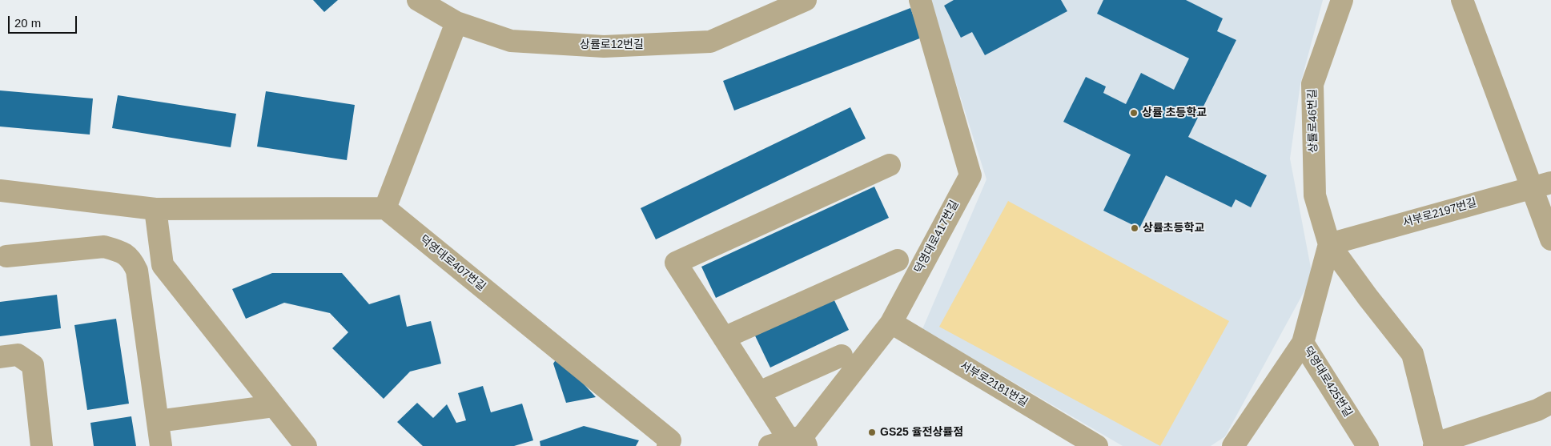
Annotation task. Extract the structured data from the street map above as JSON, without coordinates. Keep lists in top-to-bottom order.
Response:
{
  "streets": {
    "street": [
      "상률로12번길",
      "상률로46번길",
      "서부로2197번길",
      "덕영대로417번길",
      "덕영대로407번길",
      "덕영대로425번길",
      "서부로2181번길"
    ]
  },
  "crossings": [
    ["상률로46번길", "서부로2197번길"],
    ["상률로46번길", "덕영대로425번길"],
    ["서부로2197번길", "덕영대로425번길"],
    ["덕영대로417번길", "서부로2181번길"]
  ],
  "places": ["상률 초등학교", "상률초등학교", "GS25 율전상률점"],
  "scale_bar": "20 m"
}
